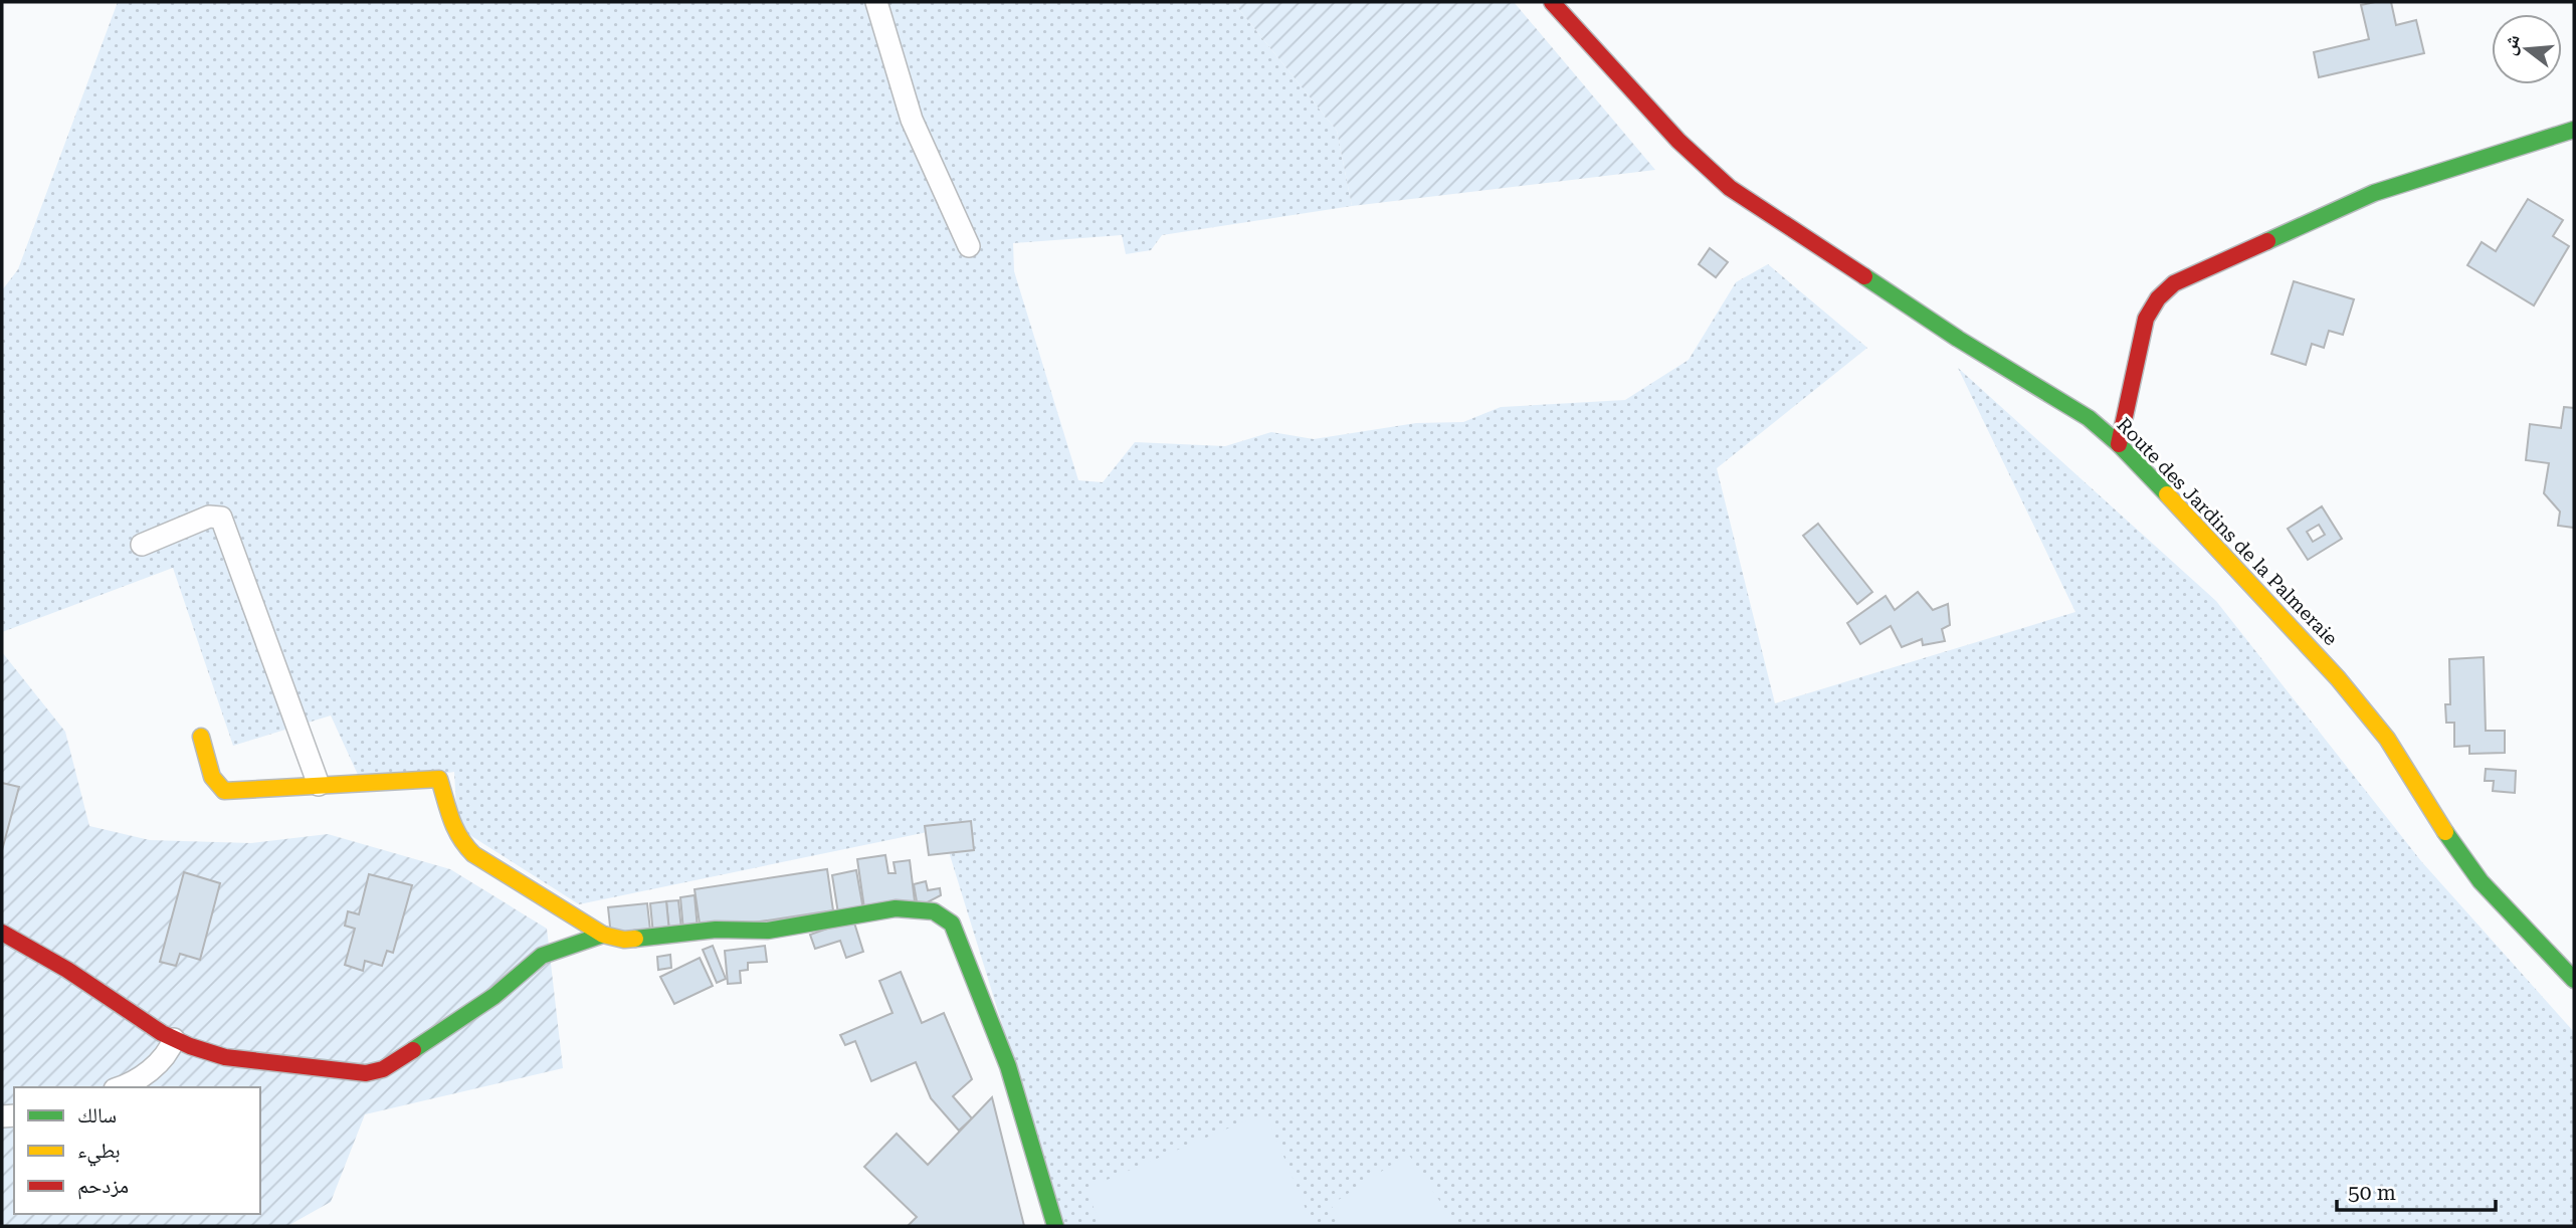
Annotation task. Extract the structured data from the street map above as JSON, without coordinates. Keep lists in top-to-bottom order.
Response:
{
  "streets": {
    "street": ["Route des Jardins de la Palmeraie"]
  },
  "legend": ["سالك", "بطيء", "مزدحم"],
  "scale_bar": "50 m",
  "north": "left"
}
